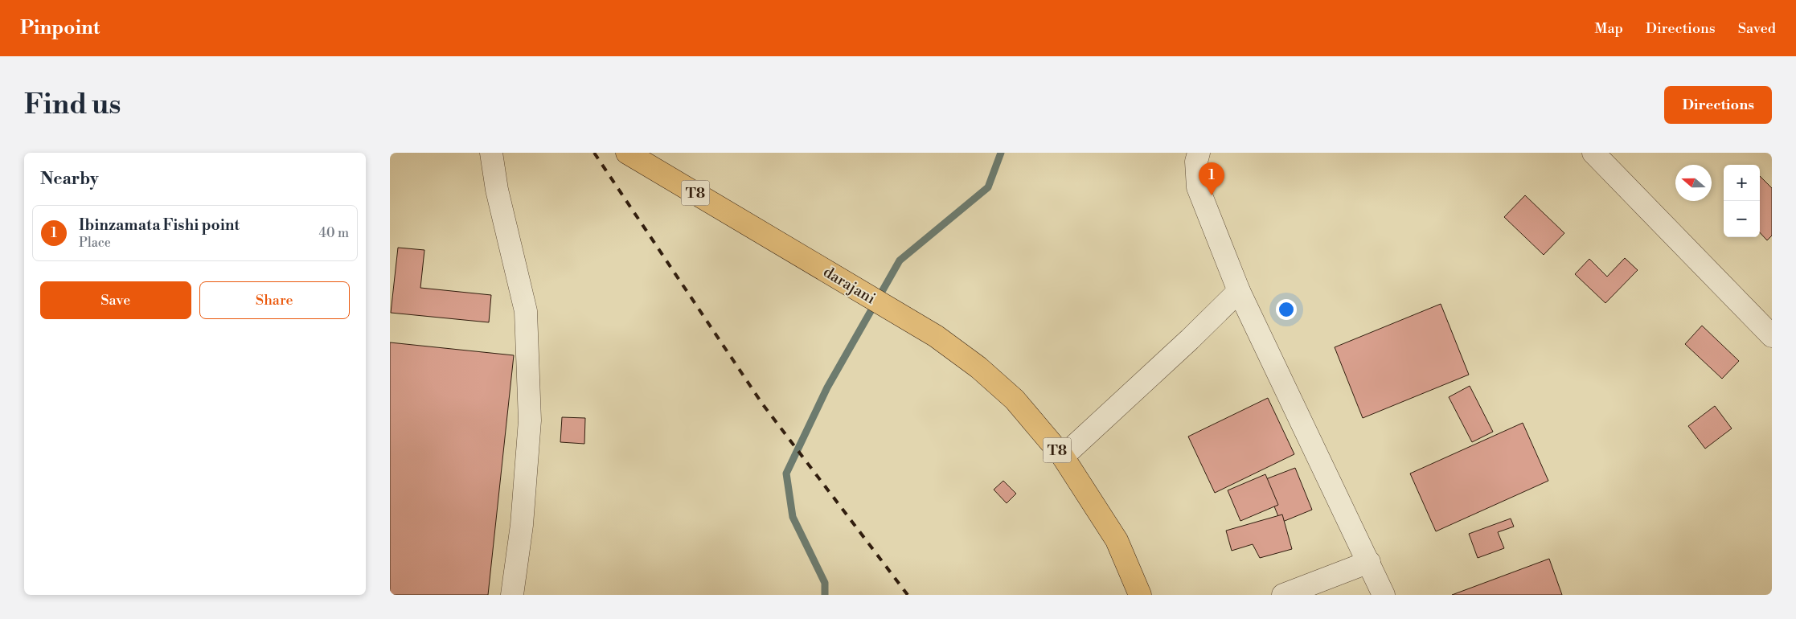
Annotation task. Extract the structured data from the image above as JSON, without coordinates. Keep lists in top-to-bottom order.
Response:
{
  "streets": {
    "highway": ["T8", "darajani"]
  },
  "crossings": [
    ["T8", "darajani"]
  ],
  "north": "left",
  "page": {
    "header": "Pinpoint",
    "nav": ["Map", "Directions", "Saved"],
    "buttons": [
      "Directions",
      ["Save", "Share"]
    ],
    "title": "Find us",
    "heading": "Nearby",
    "pins": "1",
    "map_buttons": ["+", "−"],
    "list": [
      {
        "mark": "1",
        "name": "Ibinzamata Fishi point",
        "note": "Place",
        "value": "40 m"
      }
    ]
  }
}
